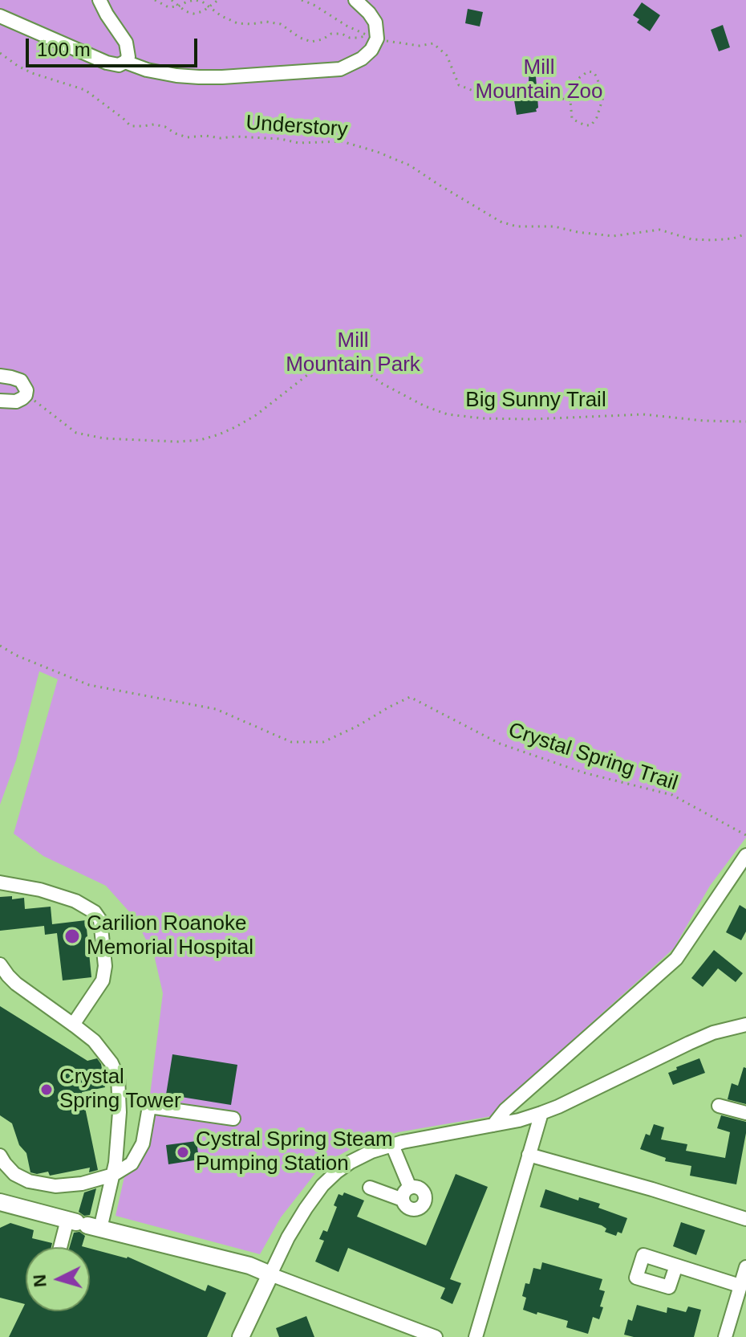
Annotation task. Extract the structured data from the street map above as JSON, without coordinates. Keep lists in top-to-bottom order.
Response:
{
  "streets": {
    "path": ["Understory", "Big Sunny Trail", "Crystal Spring Trail"]
  },
  "parks": ["Mill Mountain Zoo", "Mill Mountain Park"],
  "places": ["Carilion Roanoke Memorial Hospital", "Crystal Spring Tower", "Cystral Spring Steam Pumping Station"],
  "scale_bar": "100 m",
  "north": "left"
}
